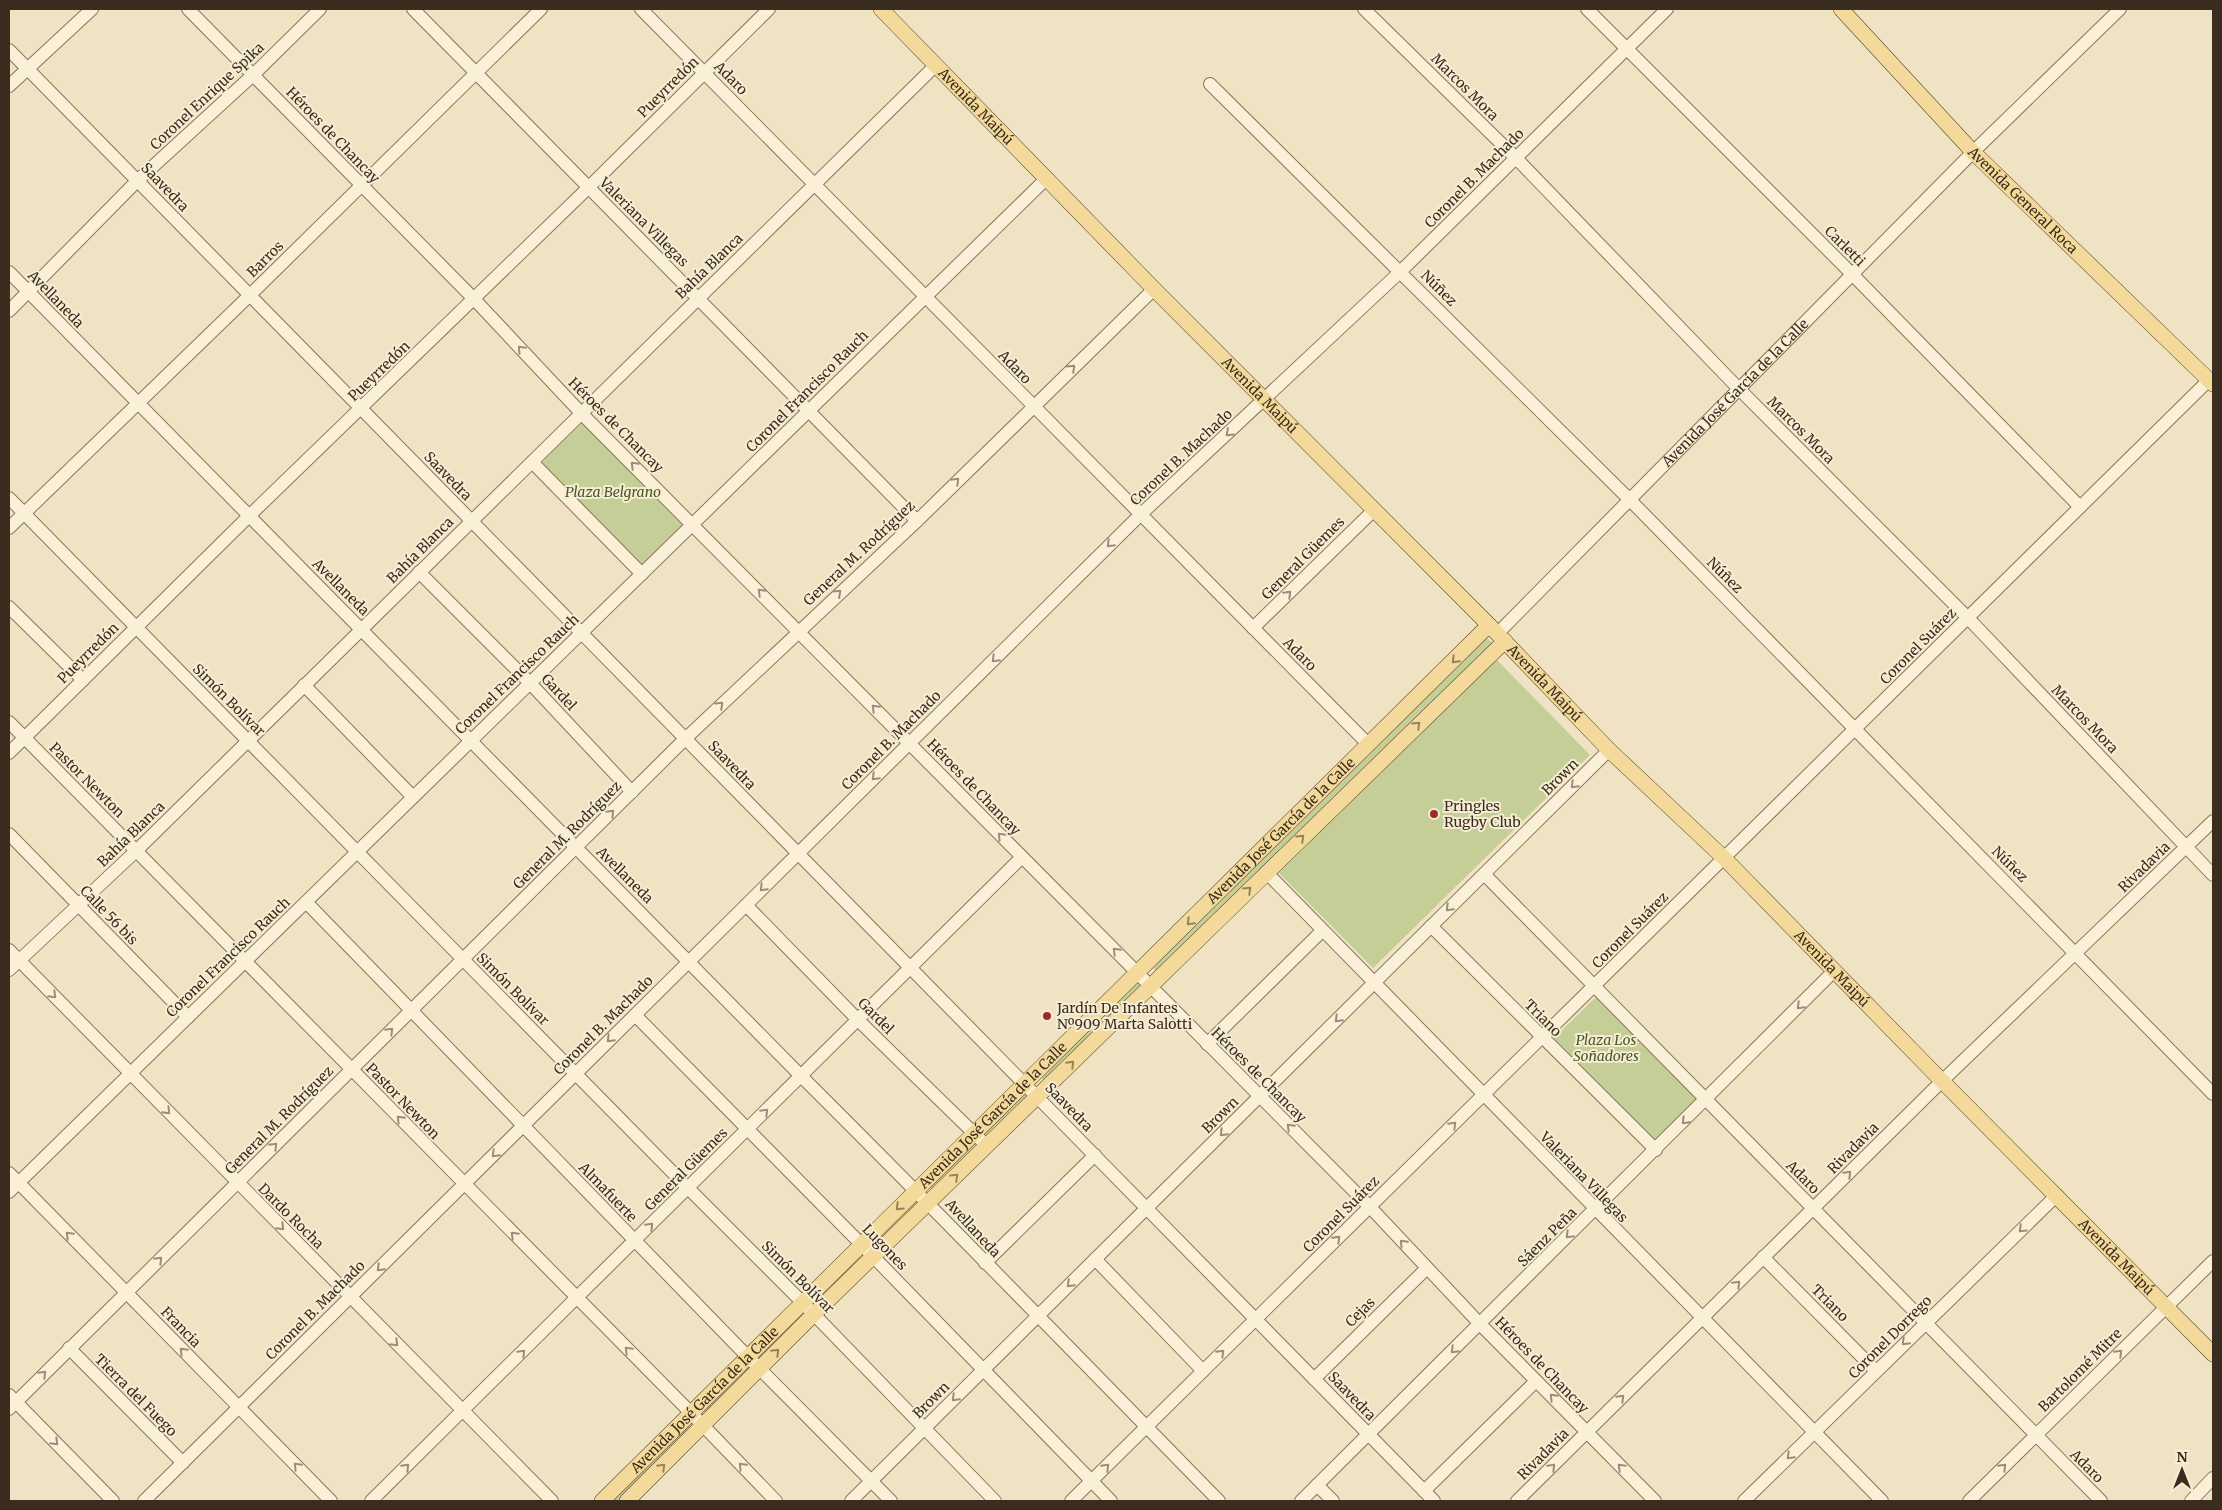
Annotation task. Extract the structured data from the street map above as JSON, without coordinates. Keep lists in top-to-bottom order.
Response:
{
  "streets": {
    "main road": ["Avenida Maipú", "Avenida General Roca", "Avenida José García de la Calle"],
    "street": [
      "Adaro",
      "Pueyrredón",
      "Marcos Mora",
      "Coronel Enrique Spika",
      "Héroes de Chancay",
      "Coronel B. Machado",
      "Saavedra",
      "Valeriana Villegas",
      "Carletti",
      "Barros",
      "Bahía Blanca",
      "Núñez",
      "Avellaneda",
      "Coronel Francisco Rauch",
      "General M. Rodríguez",
      "General Güemes",
      "Coronel Suárez",
      "Gardel",
      "Simón Bolívar",
      "Brown",
      "Pastor Newton",
      "Rivadavia",
      "Calle 56 bis",
      "Triano",
      "Almafuerte",
      "Dardo Rocha",
      "Sáenz Peña",
      "Lugones",
      "Cejas",
      "Francia",
      "Coronel Dorrego",
      "Bartolomé Mitre",
      "Tierra del Fuego"
    ]
  },
  "crossings": [
    ["Adaro", "Pueyrredón"],
    ["Adaro", "Coronel B. Machado"],
    ["Adaro", "Bahía Blanca"],
    ["Adaro", "Coronel Francisco Rauch"],
    ["Adaro", "Avenida José García de la Calle"],
    ["Adaro", "General M. Rodríguez"],
    ["Adaro", "General Güemes"],
    ["Adaro", "Coronel Suárez"],
    ["Adaro", "Brown"],
    ["Adaro", "Rivadavia"],
    ["Adaro", "Sáenz Peña"],
    ["Adaro", "Coronel Dorrego"],
    ["Adaro", "Bartolomé Mitre"],
    ["Pueyrredón", "Héroes de Chancay"],
    ["Pueyrredón", "Saavedra"],
    ["Pueyrredón", "Valeriana Villegas"],
    ["Pueyrredón", "Avellaneda"],
    ["Pueyrredón", "Simón Bolívar"],
    ["Pueyrredón", "Pastor Newton"],
    ["Marcos Mora", "Coronel B. Machado"],
    ["Marcos Mora", "Avenida José García de la Calle"],
    ["Marcos Mora", "Coronel Suárez"],
    ["Marcos Mora", "Rivadavia"],
    ["Coronel Enrique Spika", "Héroes de Chancay"],
    ["Coronel Enrique Spika", "Saavedra"],
    ["Coronel Enrique Spika", "Avellaneda"],
    ["Avenida Maipú", "Coronel B. Machado"],
    ["Avenida Maipú", "Bahía Blanca"],
    ["Avenida Maipú", "Coronel Francisco Rauch"],
    ["Avenida Maipú", "Avenida José García de la Calle"],
    ["Avenida Maipú", "General M. Rodríguez"],
    ["Avenida Maipú", "General Güemes"],
    ["Avenida Maipú", "Coronel Suárez"],
    ["Avenida Maipú", "Brown"],
    ["Avenida Maipú", "Rivadavia"],
    ["Avenida Maipú", "Sáenz Peña"],
    ["Avenida Maipú", "Coronel Dorrego"],
    ["Avenida Maipú", "Bartolomé Mitre"],
    ["Héroes de Chancay", "Coronel B. Machado"],
    ["Héroes de Chancay", "Barros"],
    ["Héroes de Chancay", "Bahía Blanca"],
    ["Héroes de Chancay", "Coronel Francisco Rauch"],
    ["Héroes de Chancay", "Avenida José García de la Calle"],
    ["Héroes de Chancay", "General M. Rodríguez"],
    ["Héroes de Chancay", "General Güemes"],
    ["Héroes de Chancay", "Coronel Suárez"],
    ["Héroes de Chancay", "Brown"],
    ["Héroes de Chancay", "Rivadavia"],
    ["Héroes de Chancay", "Sáenz Peña"],
    ["Héroes de Chancay", "Cejas"],
    ["Coronel B. Machado", "Saavedra"],
    ["Coronel B. Machado", "Carletti"],
    ["Coronel B. Machado", "Núñez"],
    ["Coronel B. Machado", "Avellaneda"],
    ["Coronel B. Machado", "Gardel"],
    ["Coronel B. Machado", "Simón Bolívar"],
    ["Coronel B. Machado", "Pastor Newton"],
    ["Coronel B. Machado", "Almafuerte"],
    ["Coronel B. Machado", "Dardo Rocha"],
    ["Coronel B. Machado", "Lugones"],
    ["Coronel B. Machado", "Francia"],
    ["Coronel B. Machado", "Tierra del Fuego"],
    ["Saavedra", "Barros"],
    ["Saavedra", "Bahía Blanca"],
    ["Saavedra", "Coronel Francisco Rauch"],
    ["Saavedra", "Avenida José García de la Calle"],
    ["Saavedra", "General M. Rodríguez"],
    ["Saavedra", "General Güemes"],
    ["Saavedra", "Coronel Suárez"],
    ["Saavedra", "Brown"],
    ["Saavedra", "Sáenz Peña"],
    ["Saavedra", "Cejas"],
    ["Avenida General Roca", "Avenida José García de la Calle"],
    ["Avenida General Roca", "Coronel Suárez"],
    ["Valeriana Villegas", "Barros"],
    ["Valeriana Villegas", "Bahía Blanca"],
    ["Valeriana Villegas", "Coronel Francisco Rauch"],
    ["Valeriana Villegas", "Avenida José García de la Calle"],
    ["Valeriana Villegas", "General M. Rodríguez"],
    ["Valeriana Villegas", "Coronel Suárez"],
    ["Valeriana Villegas", "Brown"],
    ["Valeriana Villegas", "Rivadavia"],
    ["Valeriana Villegas", "Sáenz Peña"],
    ["Valeriana Villegas", "Coronel Dorrego"],
    ["Carletti", "Avenida José García de la Calle"],
    ["Carletti", "Coronel Suárez"],
    ["Barros", "Avellaneda"],
    ["Barros", "Simón Bolívar"],
    ["Bahía Blanca", "Avellaneda"],
    ["Bahía Blanca", "Gardel"],
    ["Bahía Blanca", "Simón Bolívar"],
    ["Bahía Blanca", "Pastor Newton"],
    ["Bahía Blanca", "Calle 56 bis"],
    ["Bahía Blanca", "Dardo Rocha"],
    ["Núñez", "Avenida José García de la Calle"],
    ["Núñez", "Coronel Suárez"],
    ["Núñez", "Rivadavia"],
    ["Avellaneda", "Coronel Francisco Rauch"],
    ["Avellaneda", "Avenida José García de la Calle"],
    ["Avellaneda", "General M. Rodríguez"],
    ["Avellaneda", "General Güemes"],
    ["Avellaneda", "Coronel Suárez"],
    ["Avellaneda", "Brown"],
    ["Coronel Francisco Rauch", "Gardel"],
    ["Coronel Francisco Rauch", "Simón Bolívar"],
    ["Coronel Francisco Rauch", "Pastor Newton"],
    ["Coronel Francisco Rauch", "Calle 56 bis"],
    ["Coronel Francisco Rauch", "Almafuerte"],
    ["Coronel Francisco Rauch", "Dardo Rocha"],
    ["Coronel Francisco Rauch", "Francia"],
    ["Avenida José García de la Calle", "Gardel"],
    ["Avenida José García de la Calle", "Simón Bolívar"],
    ["Avenida José García de la Calle", "Pastor Newton"],
    ["Avenida José García de la Calle", "Almafuerte"],
    ["Avenida José García de la Calle", "Lugones"],
    ["General M. Rodríguez", "Gardel"],
    ["General M. Rodríguez", "Simón Bolívar"],
    ["General M. Rodríguez", "Pastor Newton"],
    ["General M. Rodríguez", "Almafuerte"],
    ["General M. Rodríguez", "Dardo Rocha"],
    ["General M. Rodríguez", "Francia"],
    ["General M. Rodríguez", "Tierra del Fuego"],
    ["General Güemes", "Gardel"],
    ["General Güemes", "Simón Bolívar"],
    ["General Güemes", "Pastor Newton"],
    ["General Güemes", "Almafuerte"],
    ["General Güemes", "Dardo Rocha"],
    ["General Güemes", "Lugones"],
    ["Coronel Suárez", "Triano"],
    ["Coronel Suárez", "Lugones"],
    ["Simón Bolívar", "Brown"],
    ["Brown", "Triano"],
    ["Brown", "Almafuerte"],
    ["Brown", "Lugones"],
    ["Rivadavia", "Triano"],
    ["Triano", "Sáenz Peña"],
    ["Triano", "Coronel Dorrego"]
  ],
  "one_way": [
    "Héroes de Chancay",
    "Coronel B. Machado",
    "General M. Rodríguez",
    "General Güemes",
    "Pastor Newton",
    "Rivadavia",
    "Dardo Rocha",
    "Sáenz Peña",
    "Francia",
    "Coronel Dorrego",
    "Bartolomé Mitre"
  ],
  "parks": ["Plaza Belgrano", "Plaza Los Soñadores"],
  "places": ["Pringles Rugby Club", "Jardín De Infantes Nº909 Marta Salotti"],
  "north": "top"
}
